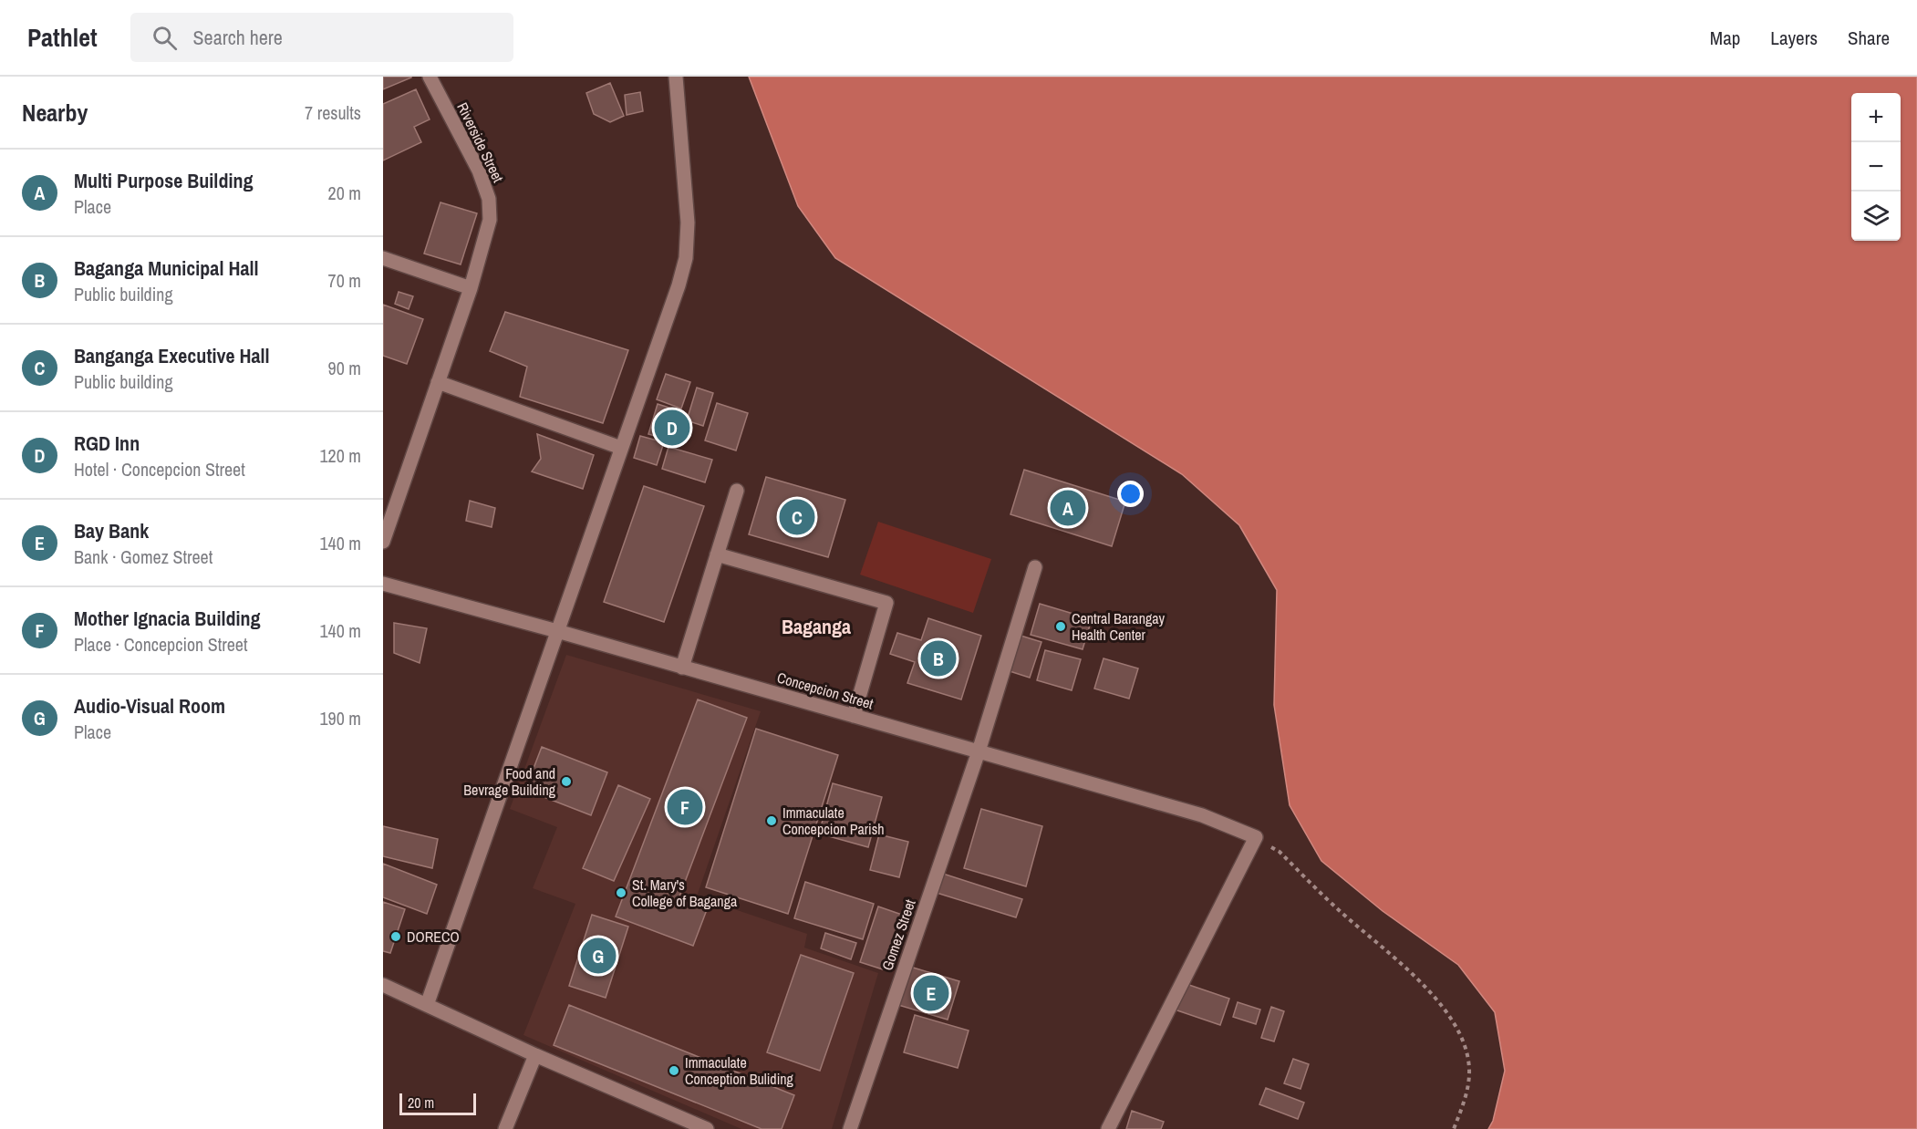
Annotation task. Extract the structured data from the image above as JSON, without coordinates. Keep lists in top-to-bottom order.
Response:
{
  "streets": {
    "street": ["Riverside Street", "Concepcion Street", "Gomez Street"]
  },
  "crossings": [
    ["Concepcion Street", "Gomez Street"]
  ],
  "districts": ["Baganga"],
  "places": [
    "Central Barangay Health Center",
    "Food and Bevrage Building",
    "Immaculate Concepcion Parish",
    "St. Mary's College of Baganga",
    "DORECO",
    "Immaculate Conception Buliding"
  ],
  "scale_bar": "20 m",
  "page": {
    "header": "Pathlet",
    "search": "Search here",
    "nav": ["Map", "Layers", "Share"],
    "heading": ["Nearby", "7 results"],
    "map_buttons": ["+", "−"],
    "list": [
      {
        "mark": "A",
        "name": "Multi Purpose Building",
        "note": "Place",
        "value": "20 m"
      },
      {
        "mark": "B",
        "name": "Baganga Municipal Hall",
        "note": "Public building",
        "value": "70 m"
      },
      {
        "mark": "C",
        "name": "Banganga Executive Hall",
        "note": "Public building",
        "value": "90 m"
      },
      {
        "mark": "D",
        "name": "RGD Inn",
        "note": "Hotel · Concepcion Street",
        "value": "120 m"
      },
      {
        "mark": "E",
        "name": "Bay Bank",
        "note": "Bank · Gomez Street",
        "value": "140 m"
      },
      {
        "mark": "F",
        "name": "Mother Ignacia Building",
        "note": "Place · Concepcion Street",
        "value": "140 m"
      },
      {
        "mark": "G",
        "name": "Audio-Visual Room",
        "note": "Place",
        "value": "190 m"
      }
    ],
    "pins": [
      "D",
      "A",
      "C",
      "B",
      "F",
      "G",
      "E"
    ],
    "scale": "20 m"
  }
}
